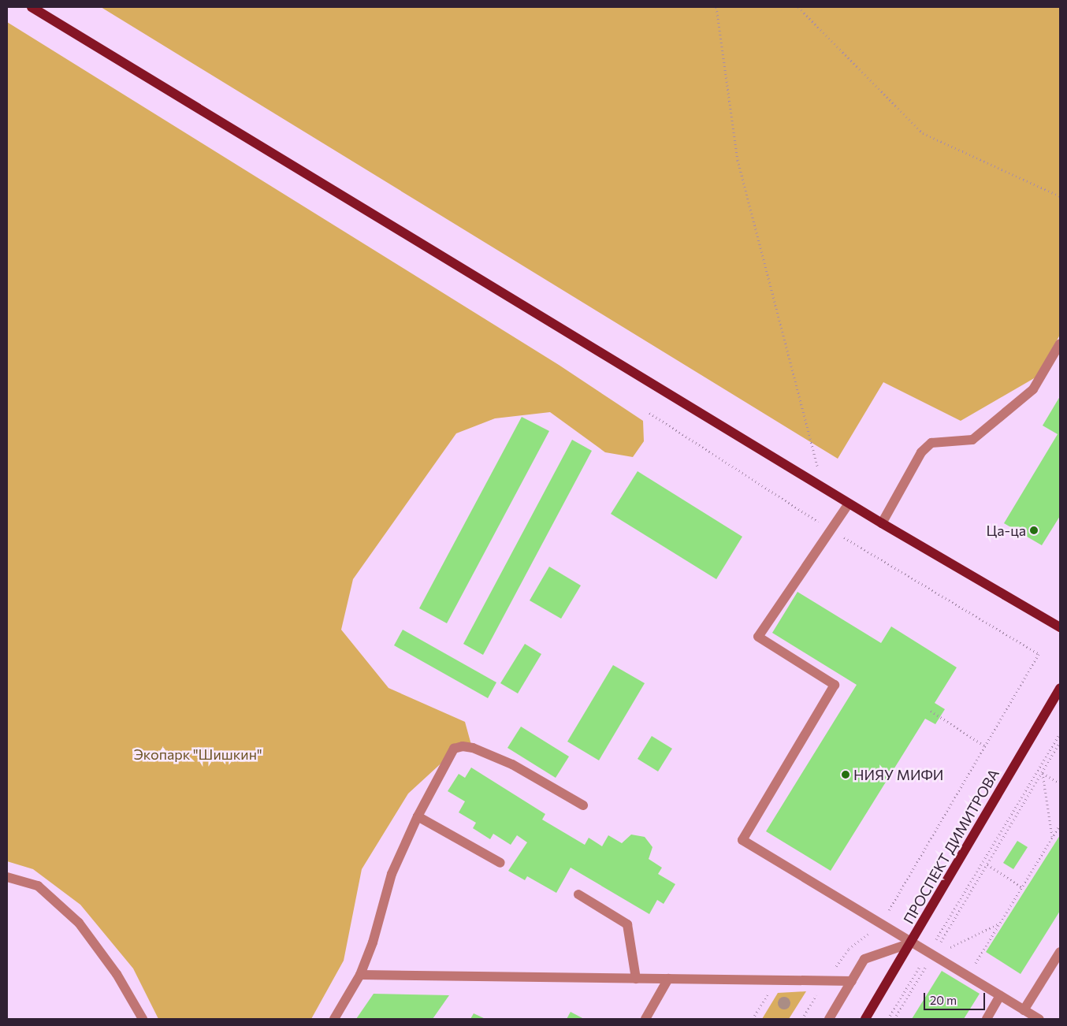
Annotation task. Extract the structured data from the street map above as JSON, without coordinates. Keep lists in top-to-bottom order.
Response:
{
  "streets": {
    "main road": ["ПРОСПЕКТ ДИМИТРОВА"]
  },
  "parks": ["Экопарк \"Шишкин\""],
  "places": ["Ца-ца", "НИЯУ МИФИ"],
  "scale_bar": "20 m"
}
